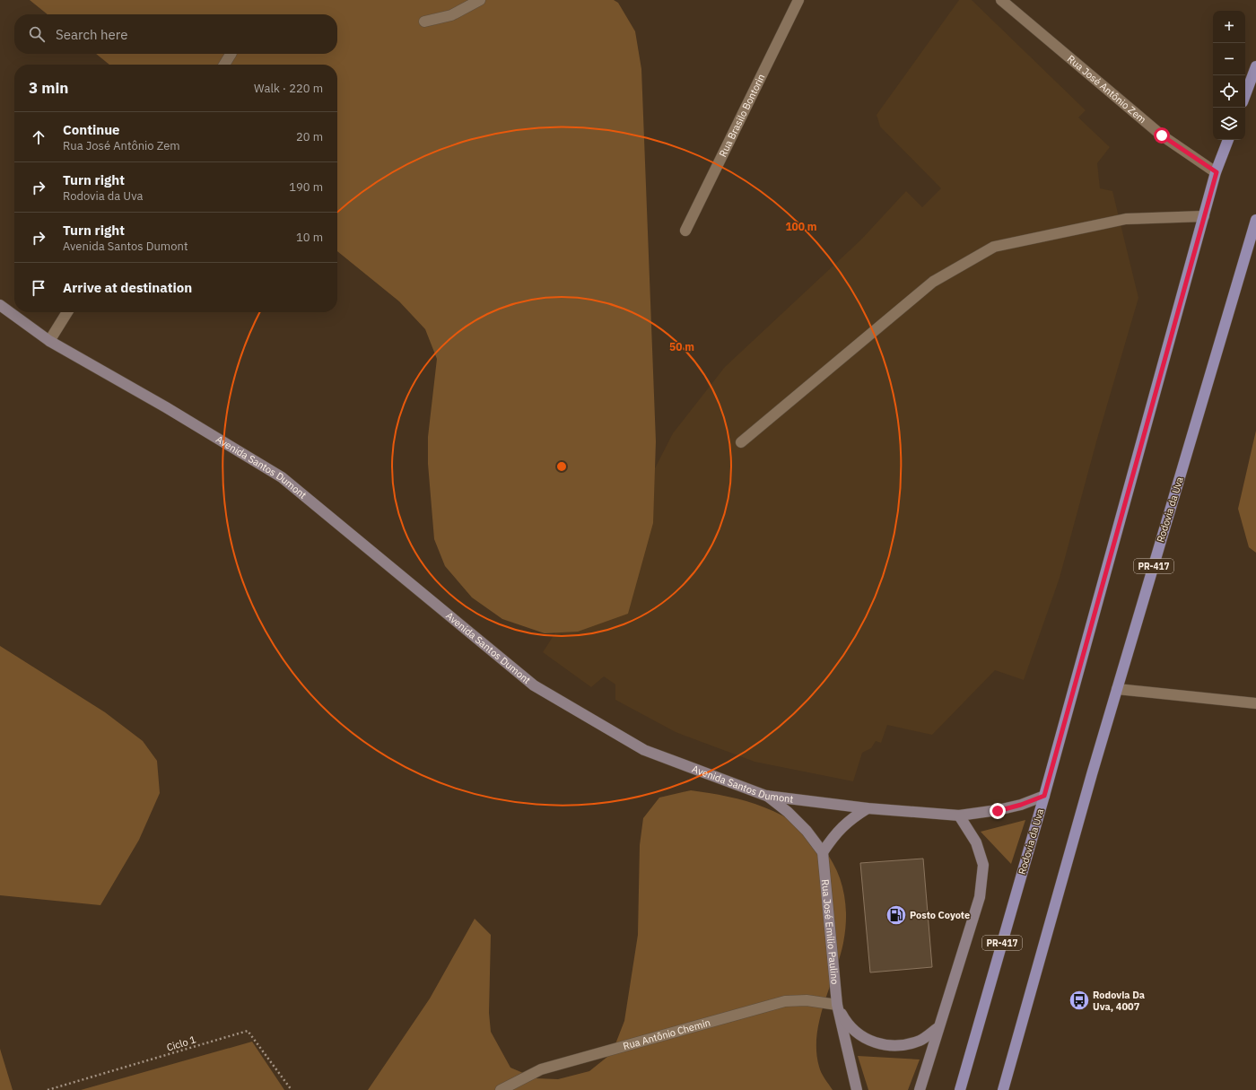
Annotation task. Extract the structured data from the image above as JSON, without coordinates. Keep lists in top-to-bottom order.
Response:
{
  "streets": {
    "main road": ["Rodovia da Uva", "PR-417"],
    "street": [
      "Rua José Antônio Zem",
      "Rua Brasilo Bontorin",
      "Avenida Santos Dumont",
      "Rua José Emílio Paulino",
      "Rua Antônio Chemin"
    ],
    "path": ["Ciclo 1"]
  },
  "crossings": [
    ["Rua José Antônio Zem", "Rodovia da Uva"],
    ["Avenida Santos Dumont", "Rodovia da Uva"],
    ["Rua José Emílio Paulino", "Rua Antônio Chemin"]
  ],
  "places": {
    "fuel station": ["Posto Coyote"],
    "bus stop": ["Rodovia Da Uva, 4007"]
  },
  "page": {
    "map_buttons": ["+", "−"],
    "search": "Search here",
    "heading": ["3 min", "Walk · 220 m"],
    "list": [
      ["Continue", "Rua José Antônio Zem", "20 m"],
      ["Turn right", "Rodovia da Uva", "190 m"],
      ["Turn right", "Avenida Santos Dumont", "10 m"],
      "Arrive at destination"
    ]
  },
  "rings": ["100 m", "50 m"]
}
